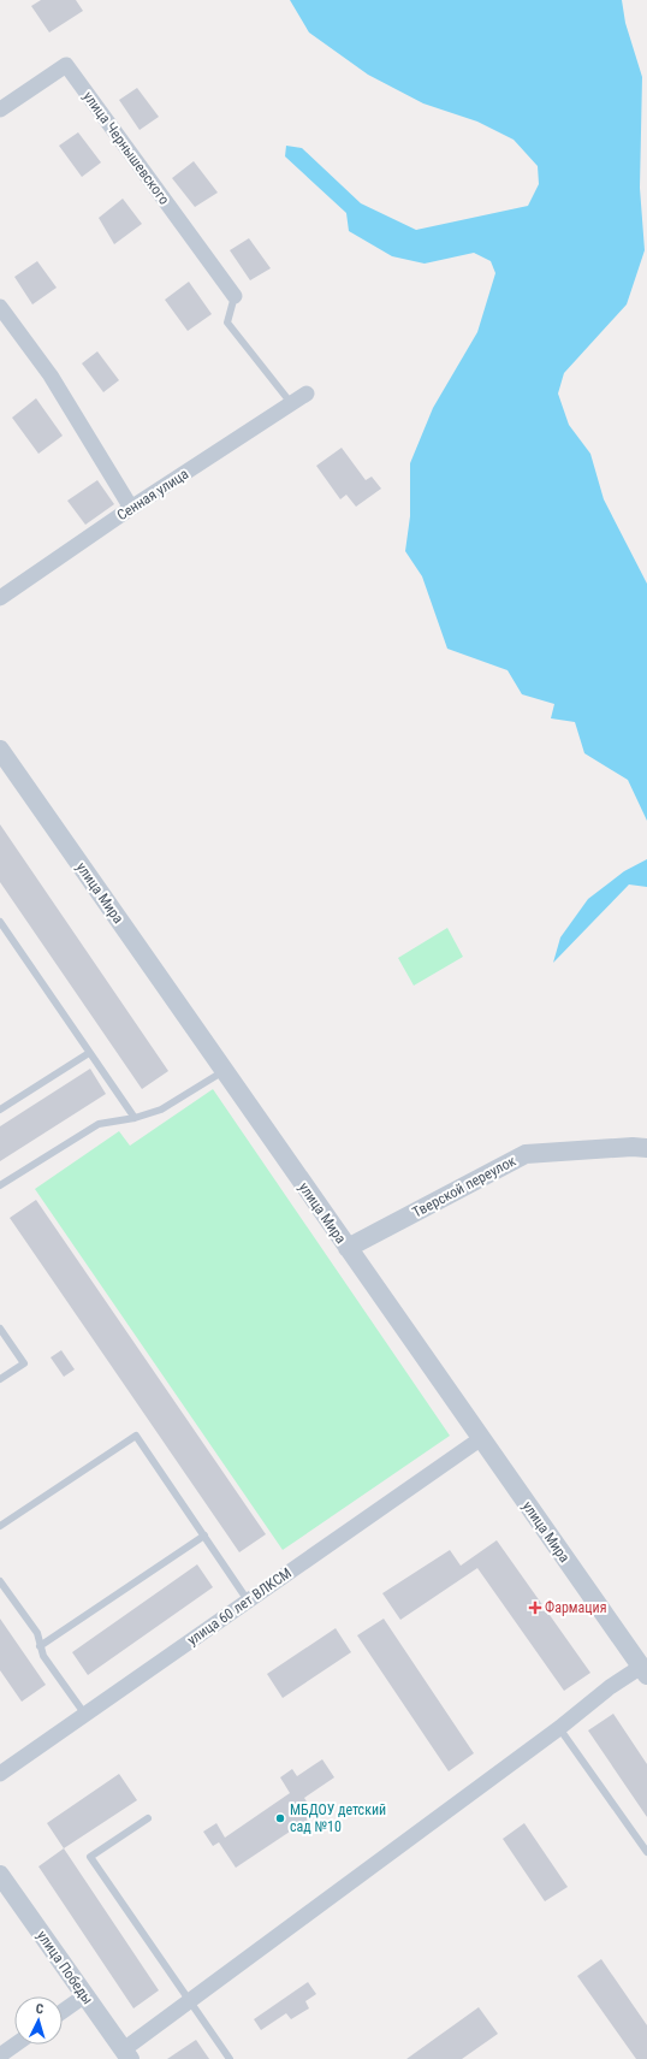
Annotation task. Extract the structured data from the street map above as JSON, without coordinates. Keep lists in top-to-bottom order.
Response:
{
  "streets": {
    "street": [
      "улица Чернышевского",
      "Сенная улица",
      "улица Мира",
      "Тверской переулок",
      "улица 60 лет ВЛКСМ",
      "улица Победы"
    ]
  },
  "crossings": [
    ["улица Мира", "Тверской переулок"],
    ["улица Мира", "улица 60 лет ВЛКСМ"]
  ],
  "places": {
    "health": ["Фармация"],
    "other": ["МБДОУ детский сад №10"]
  },
  "north": "top"
}
